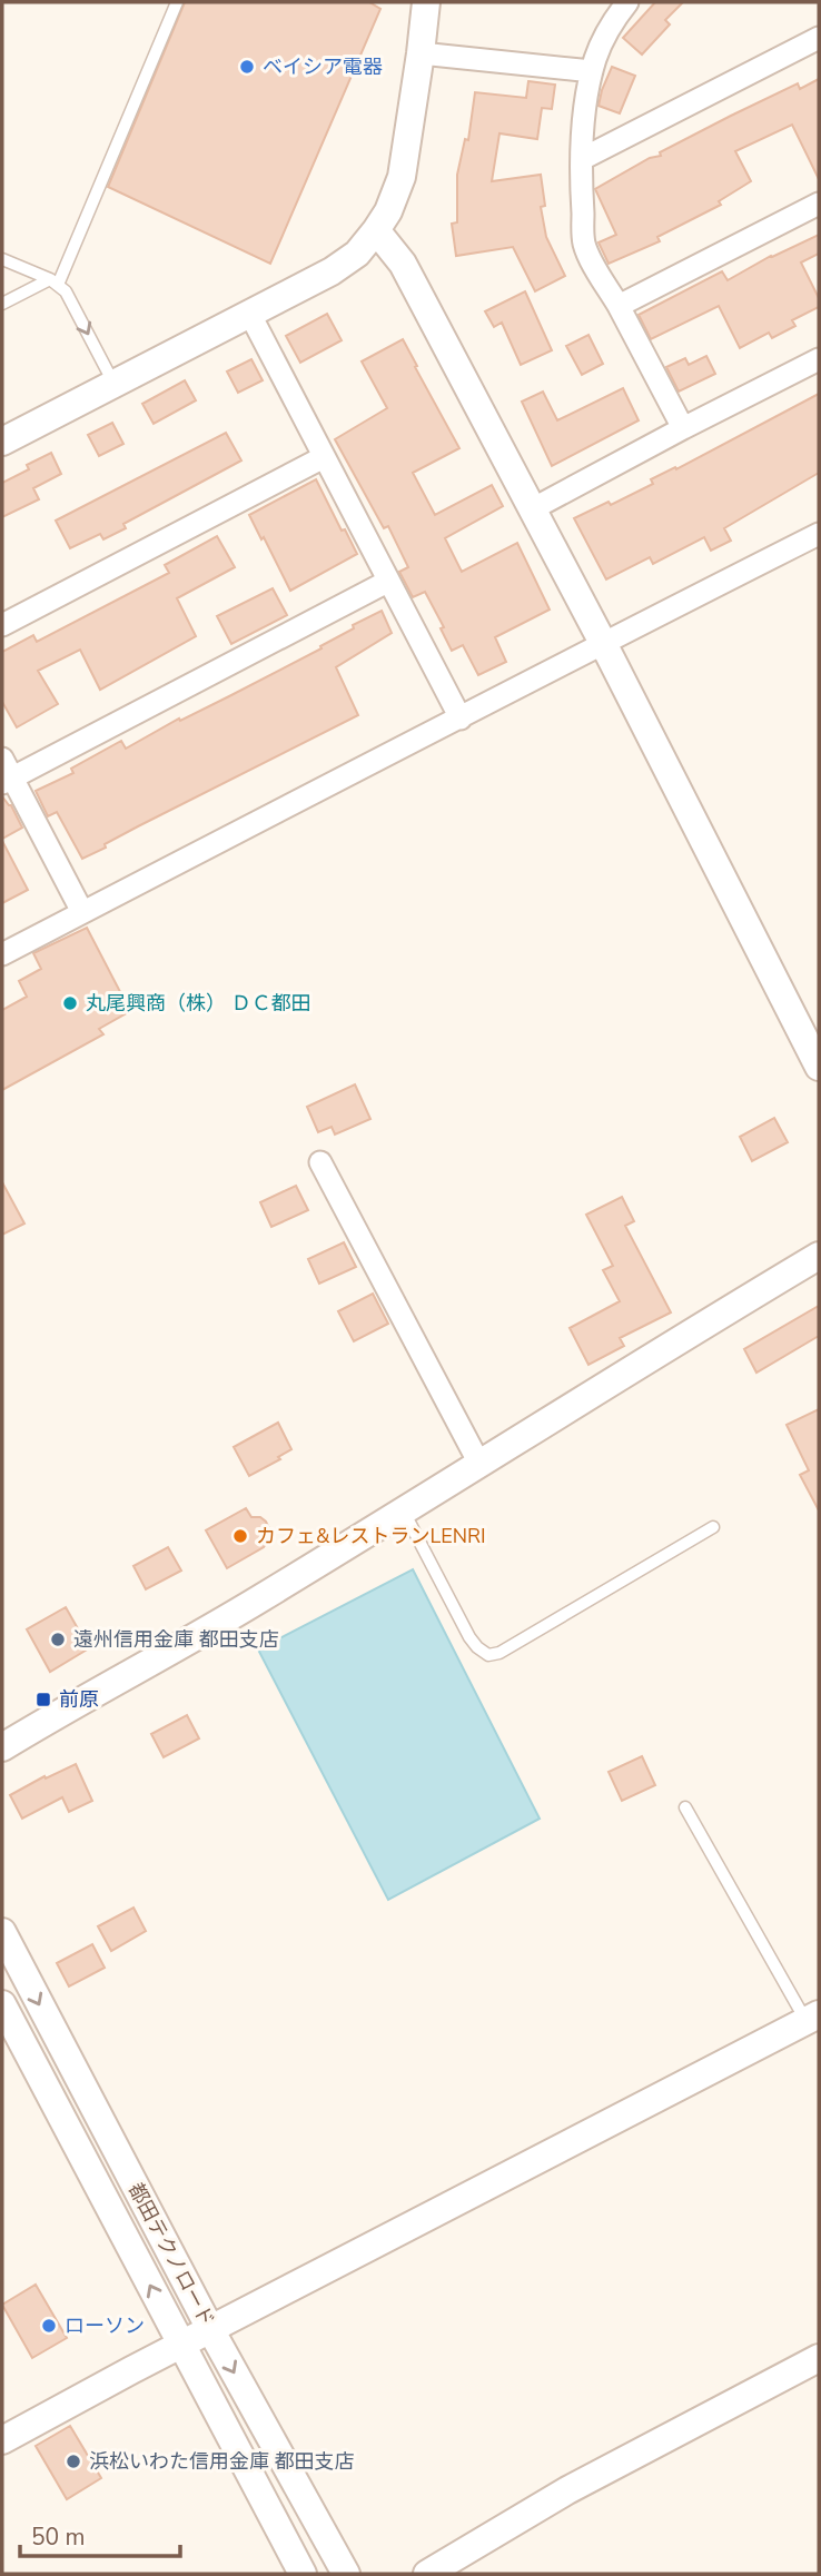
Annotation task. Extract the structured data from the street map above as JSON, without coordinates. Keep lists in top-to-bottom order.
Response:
{
  "streets": {
    "street": ["都田テクノロード"]
  },
  "places": {
    "other": [
      "ベイシア電器",
      "丸尾興商（株） ＤＣ都田",
      "カフェ&レストランLENRI",
      "遠州信用金庫 都田支店",
      "ローソン",
      "浜松いわた信用金庫 都田支店"
    ],
    "transit": ["前原"]
  },
  "scale_bar": "50 m"
}
